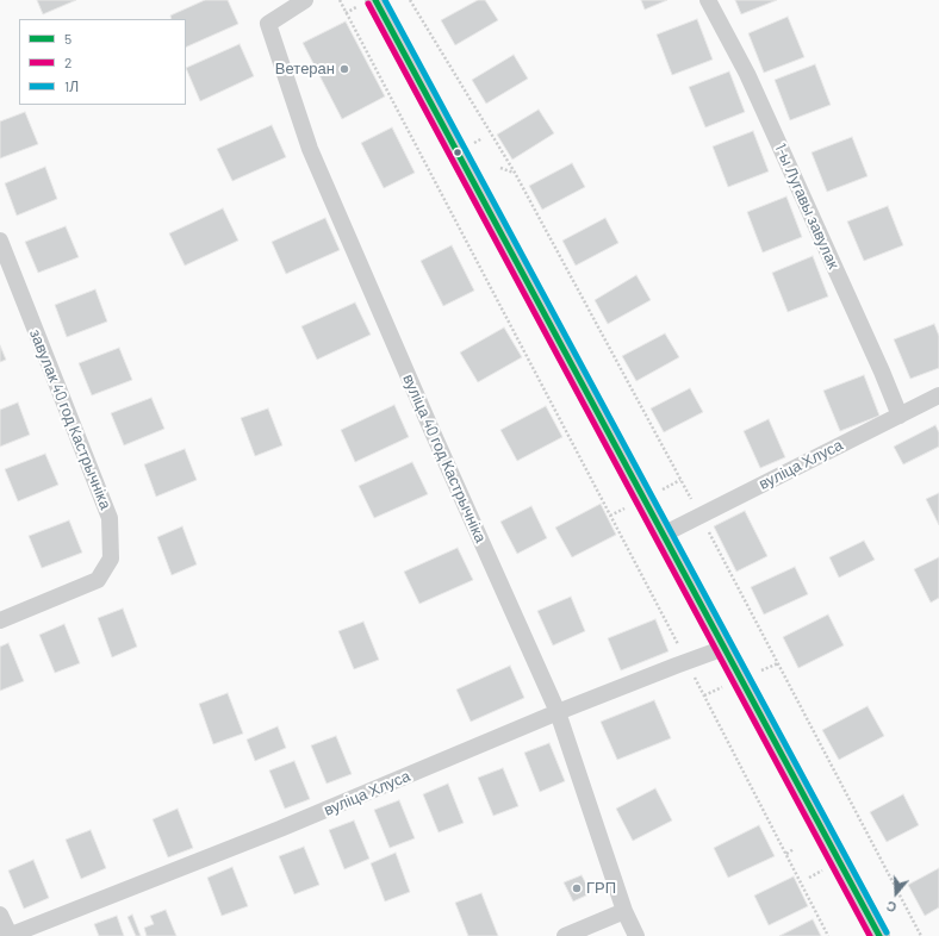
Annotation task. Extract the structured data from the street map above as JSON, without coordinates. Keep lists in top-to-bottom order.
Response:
{
  "streets": {
    "street": [
      "1-ы Лугавы завулак",
      "завулак 40 год Кастрычніка",
      "вуліца 40 год Кастрычніка",
      "вуліца Хлуса"
    ]
  },
  "crossings": [
    ["1-ы Лугавы завулак", "вуліца Хлуса"],
    ["вуліца 40 год Кастрычніка", "вуліца Хлуса"]
  ],
  "places": ["Ветеран", "ГРП"],
  "lines": ["transit line 5", "transit line 1Л", "transit line 2"],
  "legend": ["5", "2", "1Л"],
  "north": "bottom"
}
